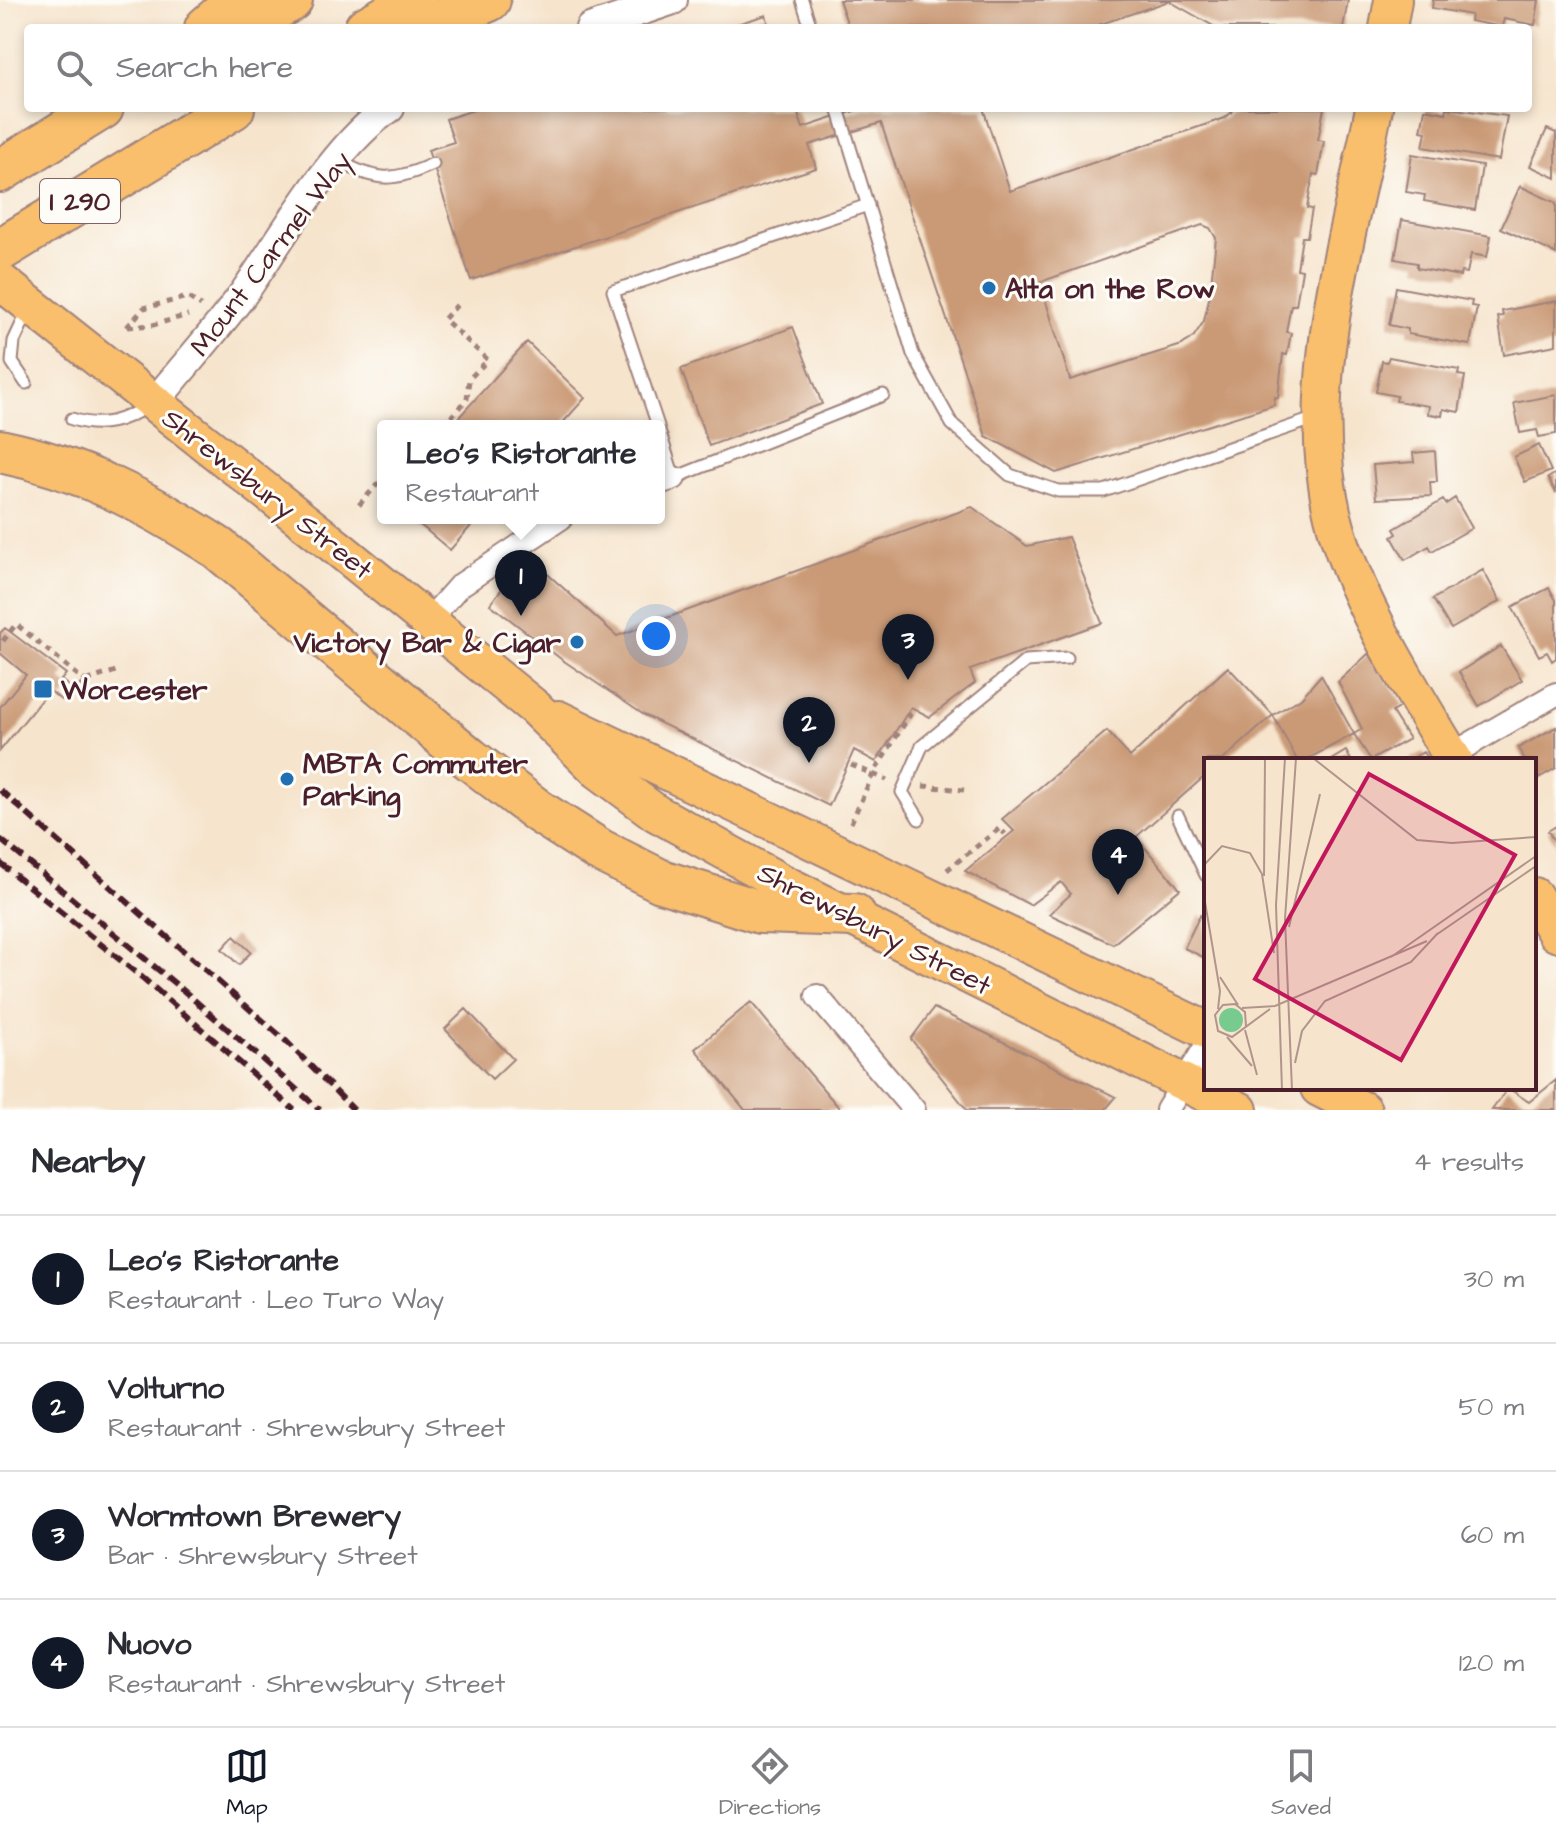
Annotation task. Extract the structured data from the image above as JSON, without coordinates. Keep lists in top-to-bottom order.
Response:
{
  "streets": {
    "highway": ["I 290"],
    "main road": ["Shrewsbury Street"],
    "street": ["Mount Carmel Way"]
  },
  "crossings": [
    ["Mount Carmel Way", "Shrewsbury Street"]
  ],
  "places": {
    "other": ["Alta on the Row", "Victory Bar & Cigar", "MBTA Commuter Parking"],
    "transit": ["Worcester"]
  },
  "page": {
    "search": "Search here",
    "popup": ["Leo's Ristorante", "Restaurant"],
    "pins": [
      "1",
      "3",
      "2",
      "4"
    ],
    "heading": ["Nearby", "4 results"],
    "list": [
      {
        "mark": "1",
        "name": "Leo's Ristorante",
        "note": "Restaurant · Leo Turo Way",
        "value": "30 m"
      },
      {
        "mark": "2",
        "name": "Volturno",
        "note": "Restaurant · Shrewsbury Street",
        "value": "50 m"
      },
      {
        "mark": "3",
        "name": "Wormtown Brewery",
        "note": "Bar · Shrewsbury Street",
        "value": "60 m"
      },
      {
        "mark": "4",
        "name": "Nuovo",
        "note": "Restaurant · Shrewsbury Street",
        "value": "120 m"
      }
    ],
    "nav": ["Map", "Directions", "Saved"]
  }
}
